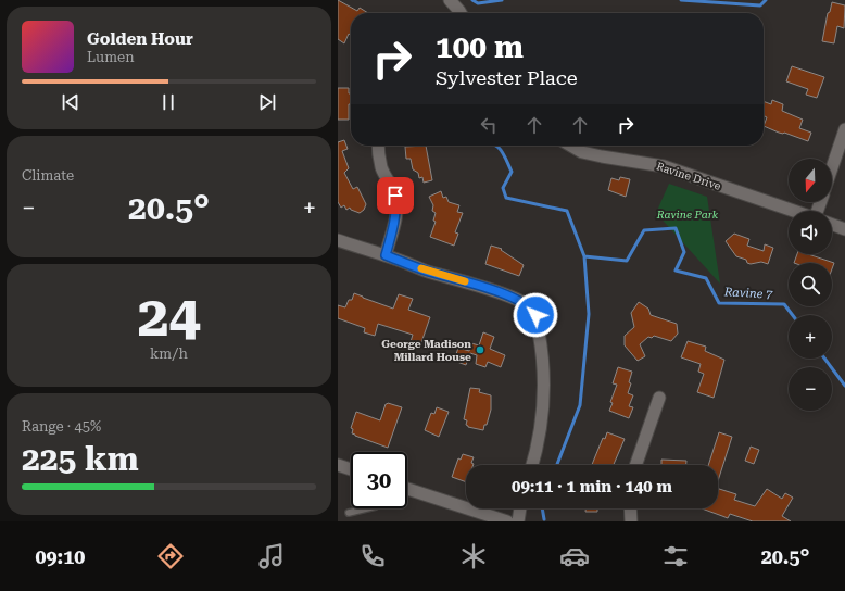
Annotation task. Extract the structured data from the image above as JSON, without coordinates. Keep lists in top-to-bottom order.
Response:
{
  "streets": {
    "street": ["Ravine Drive"]
  },
  "water": ["Ravine 7"],
  "parks": ["Ravine Park"],
  "places": ["George Madison Millard House"],
  "north": "bottom",
  "page": {
    "turn": ["100 m", "Sylvester Place"],
    "song": ["Golden Hour", "Lumen"],
    "tile": [
      "Climate",
      ["24", "km/h"],
      ["Range · 45%", "225 km"]
    ],
    "map_buttons": ["+", "−"],
    "heat": ["−", "20.5°", "+"],
    "limit": "30",
    "trip": "09:11 · 1 min · 140 m",
    "tabs": ["09:10", "20.5°"]
  }
}
